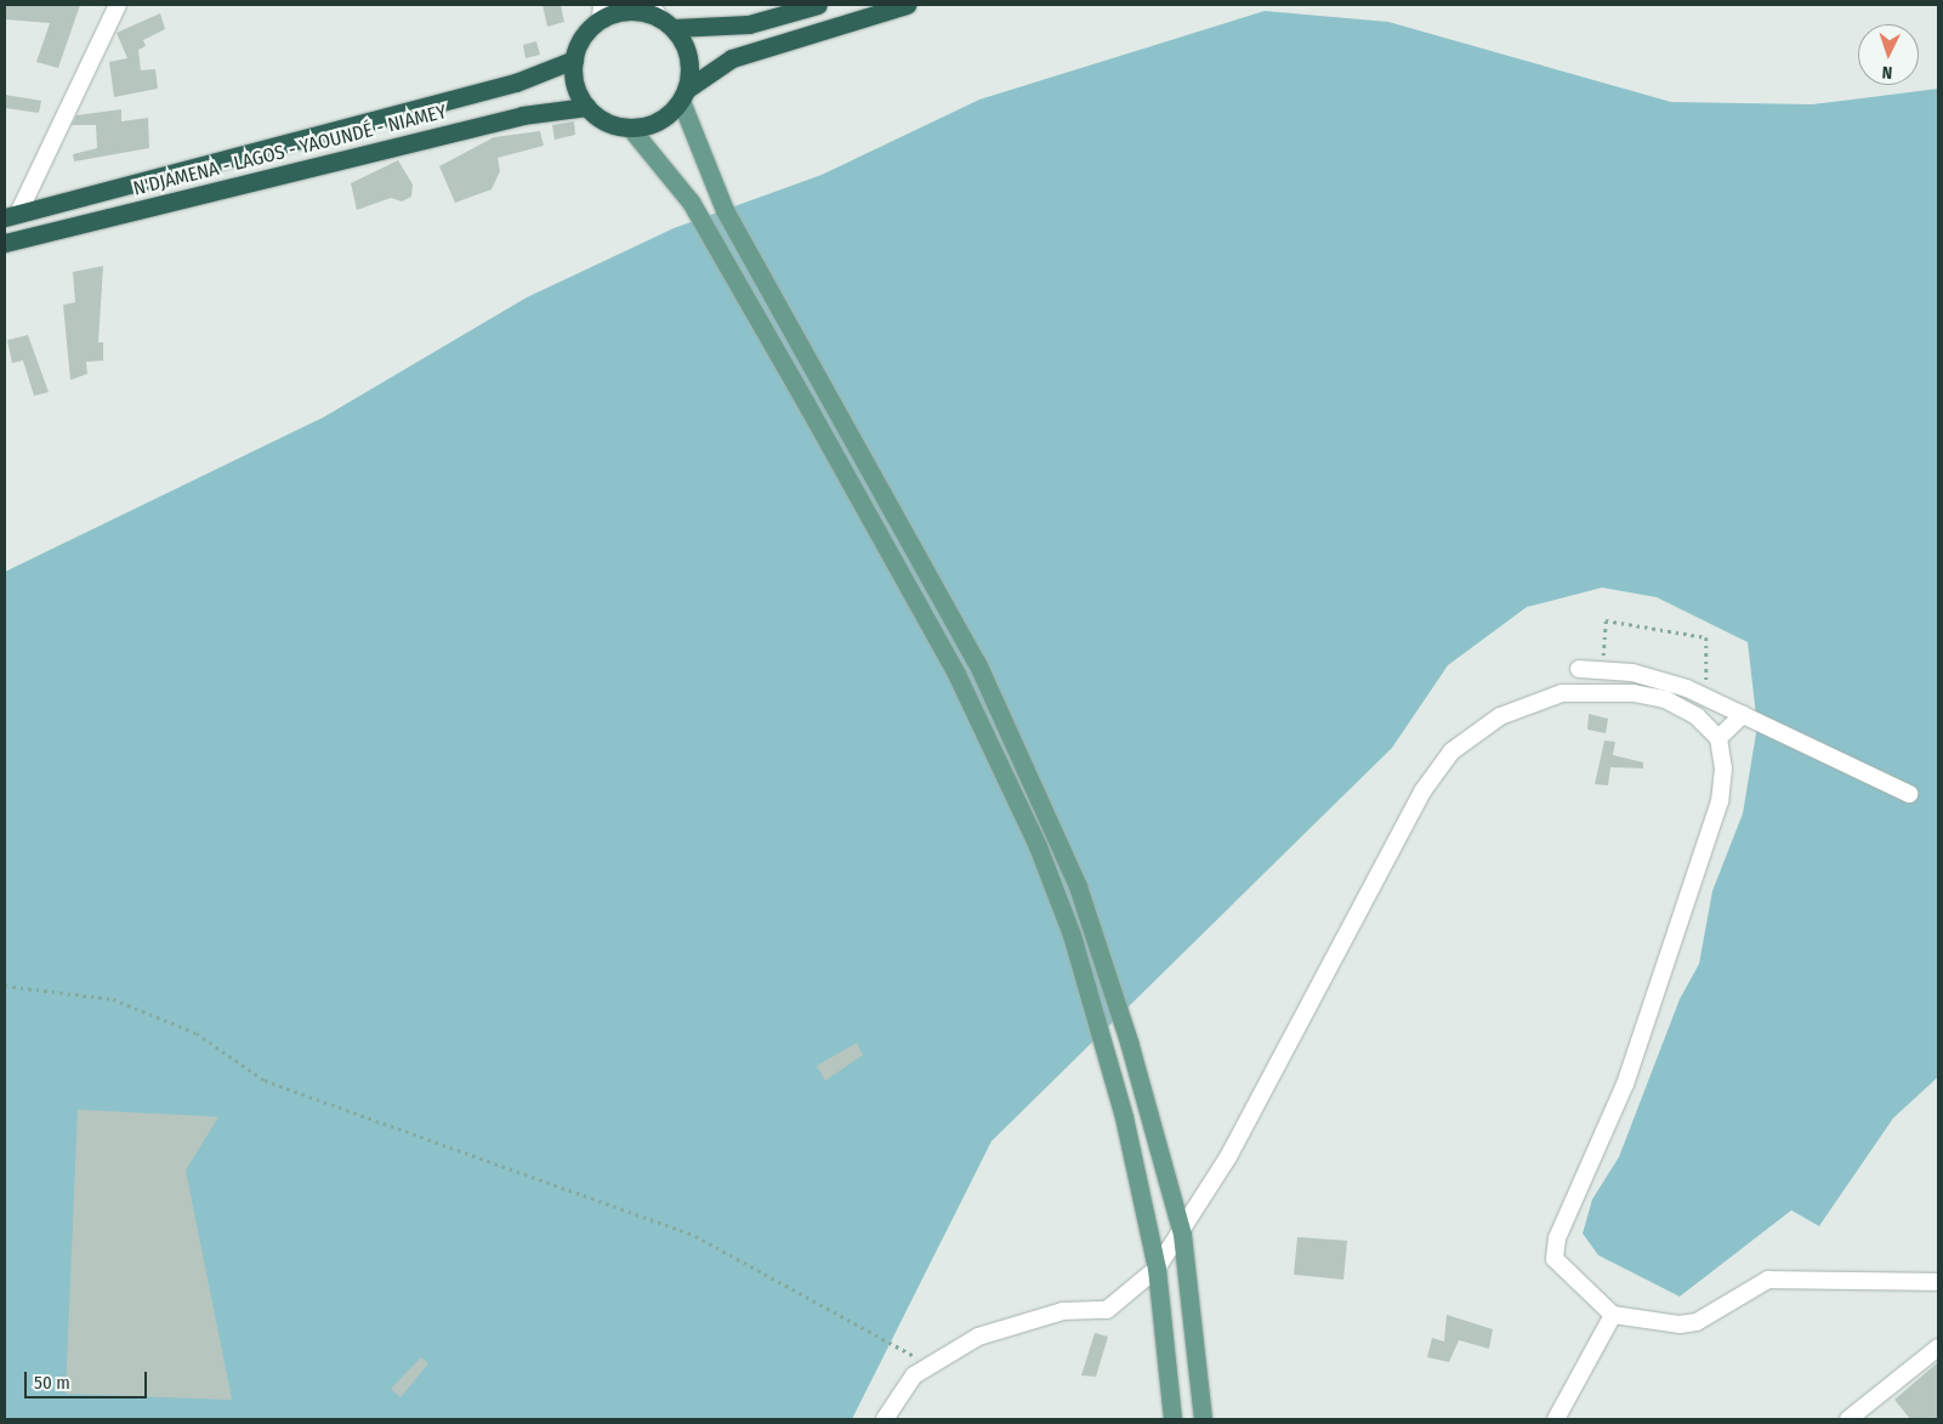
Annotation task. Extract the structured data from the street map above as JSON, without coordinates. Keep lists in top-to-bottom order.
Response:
{
  "streets": {
    "highway": ["N'DJAMENA - LAGOS - YAOUNDÉ - NIAMEY"]
  },
  "scale_bar": "50 m",
  "north": "bottom"
}
